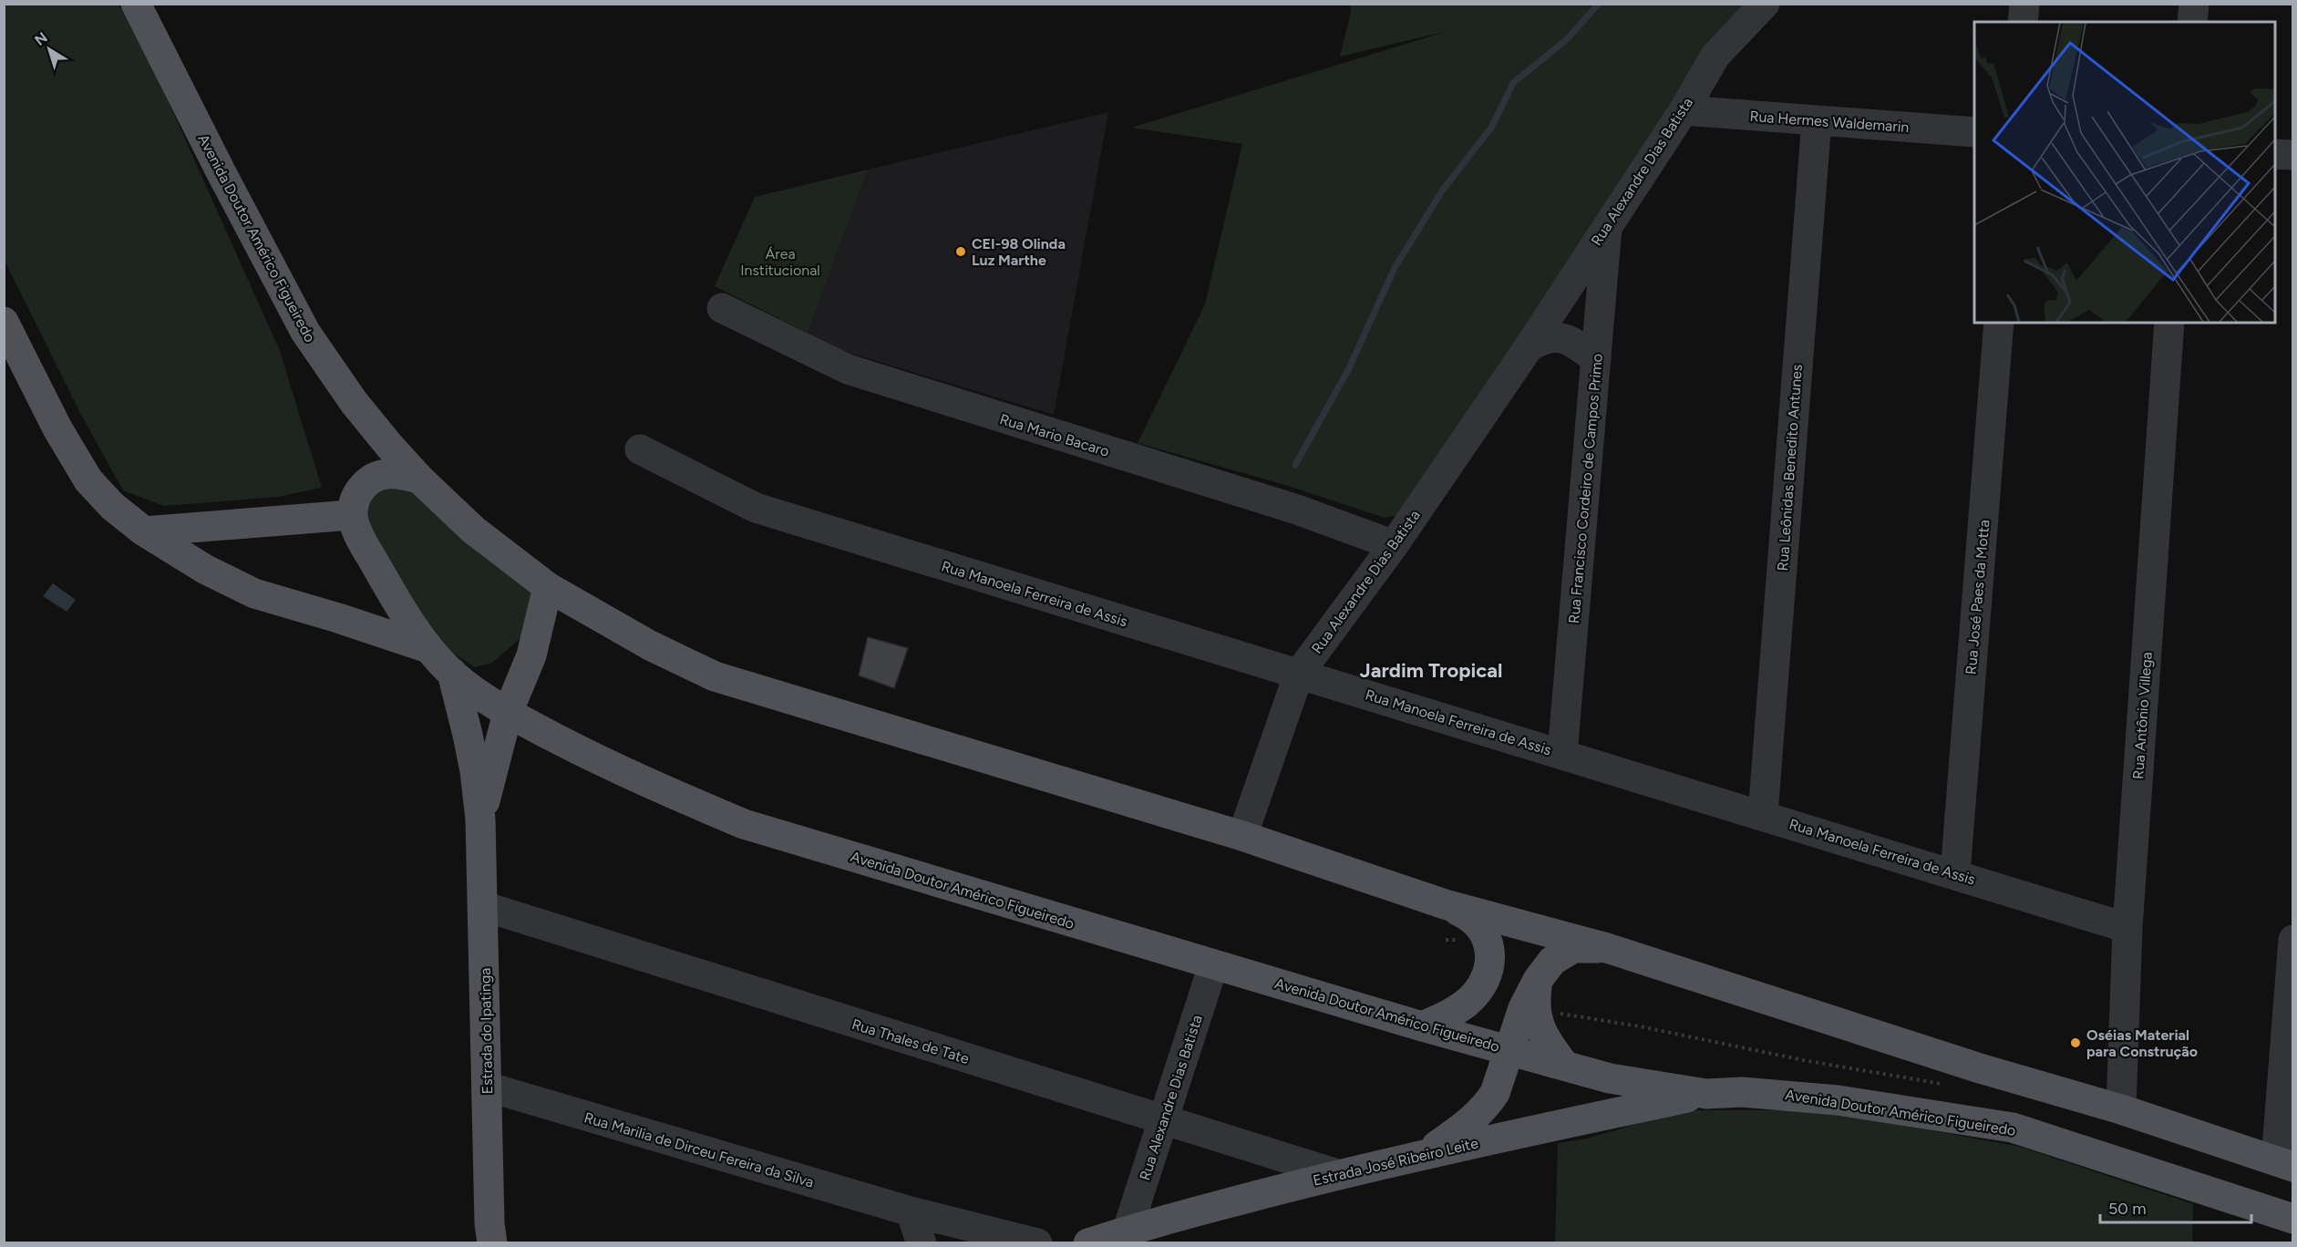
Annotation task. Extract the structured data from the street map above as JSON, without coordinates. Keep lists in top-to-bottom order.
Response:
{
  "streets": {
    "main road": ["Avenida Doutor Américo Figueiredo", "Estrada do Ipatinga", "Estrada José Ribeiro Leite"],
    "street": [
      "Rua Hermes Waldemarin",
      "Rua Alexandre Dias Batista",
      "Rua Mario Bacaro",
      "Rua Leônidas Benedito Antunes",
      "Rua Francisco Cordeiro de Campos Primo",
      "Rua Manoela Ferreira de Assis",
      "Rua José Paes da Motta",
      "Rua Antônio Villega",
      "Rua Thales de Tate",
      "Rua Marilia de Dirceu Fereira da Silva"
    ]
  },
  "crossings": [
    ["Rua Hermes Waldemarin", "Rua Alexandre Dias Batista"],
    ["Rua Hermes Waldemarin", "Rua Leônidas Benedito Antunes"],
    ["Rua Alexandre Dias Batista", "Avenida Doutor Américo Figueiredo"],
    ["Rua Alexandre Dias Batista", "Rua Mario Bacaro"],
    ["Rua Alexandre Dias Batista", "Rua Francisco Cordeiro de Campos Primo"],
    ["Rua Alexandre Dias Batista", "Rua Manoela Ferreira de Assis"],
    ["Rua Alexandre Dias Batista", "Rua Thales de Tate"],
    ["Rua Alexandre Dias Batista", "Estrada José Ribeiro Leite"],
    ["Avenida Doutor Américo Figueiredo", "Rua Antônio Villega"],
    ["Avenida Doutor Américo Figueiredo", "Estrada do Ipatinga"],
    ["Avenida Doutor Américo Figueiredo", "Estrada José Ribeiro Leite"],
    ["Rua Leônidas Benedito Antunes", "Rua Manoela Ferreira de Assis"],
    ["Rua Francisco Cordeiro de Campos Primo", "Rua Manoela Ferreira de Assis"],
    ["Rua Manoela Ferreira de Assis", "Rua José Paes da Motta"],
    ["Rua Manoela Ferreira de Assis", "Rua Antônio Villega"],
    ["Estrada do Ipatinga", "Rua Thales de Tate"],
    ["Estrada do Ipatinga", "Rua Marilia de Dirceu Fereira da Silva"],
    ["Rua Thales de Tate", "Estrada José Ribeiro Leite"]
  ],
  "districts": ["Jardim Tropical"],
  "parks": ["Área Institucional"],
  "places": ["CEI-98 Olinda Luz Marthe", "Oséias Material para Construção"],
  "scale_bar": "50 m",
  "north": "top left"
}
